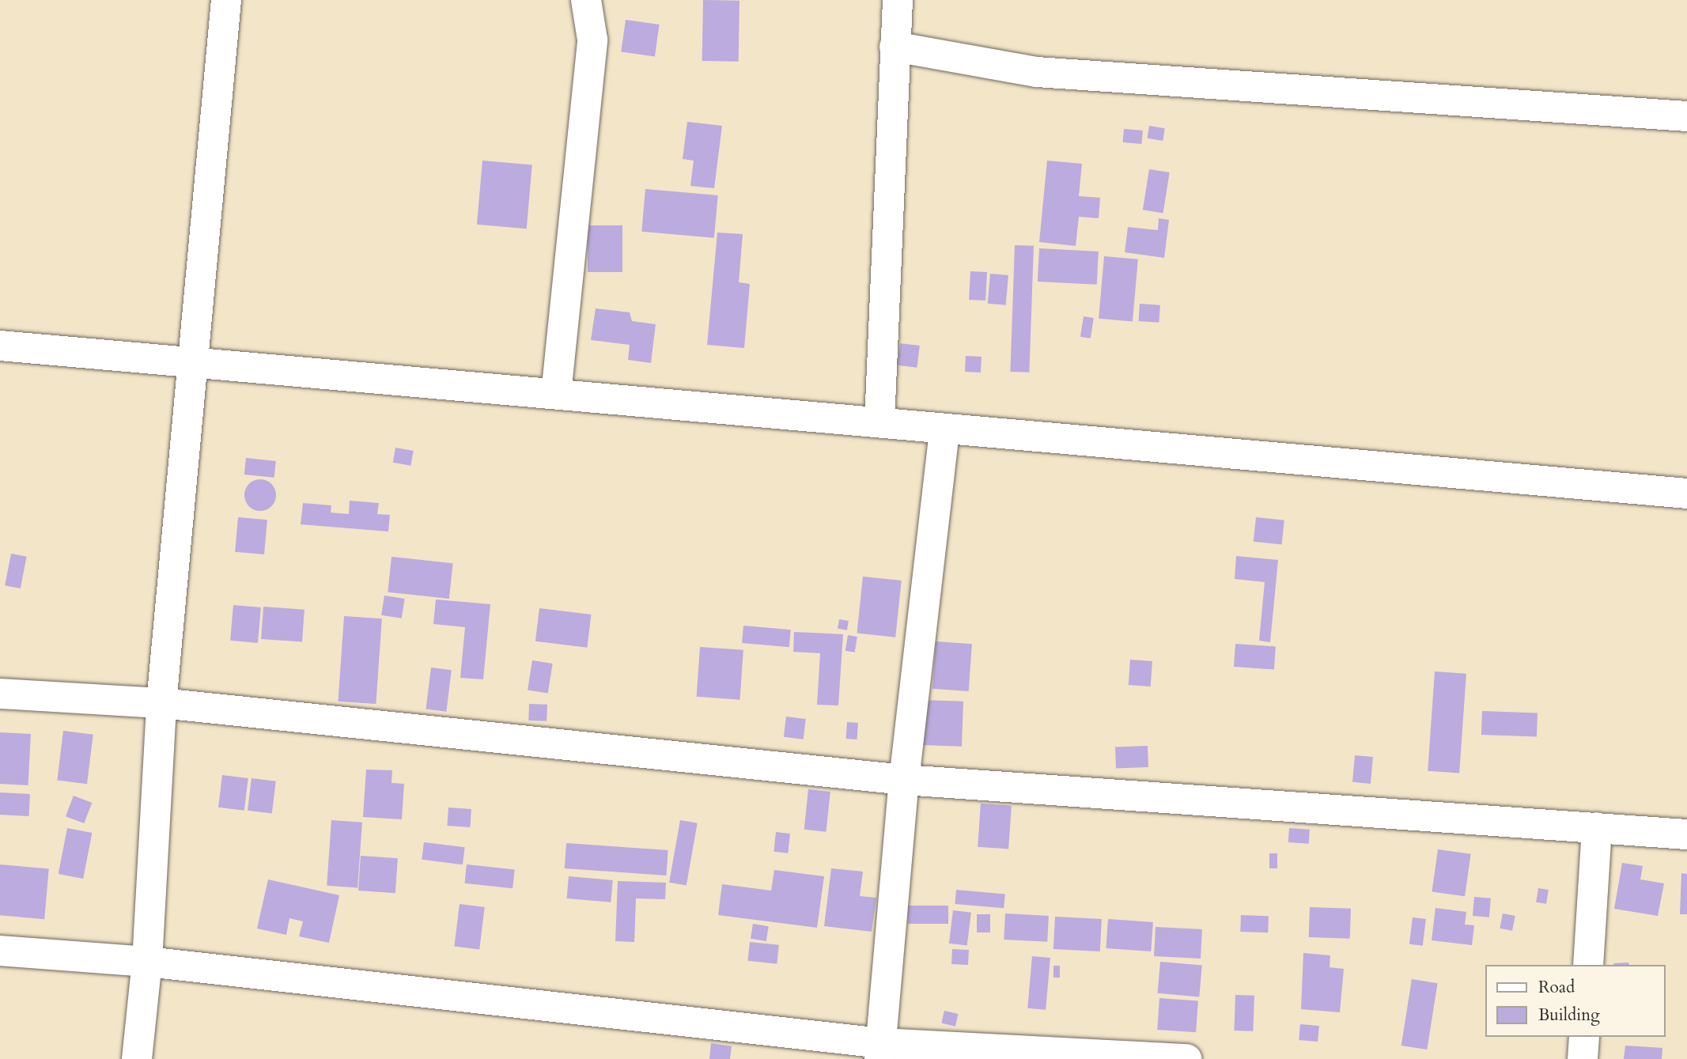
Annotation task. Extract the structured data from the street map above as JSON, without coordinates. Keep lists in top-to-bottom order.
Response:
{
  "legend": ["Road", "Building"]
}
